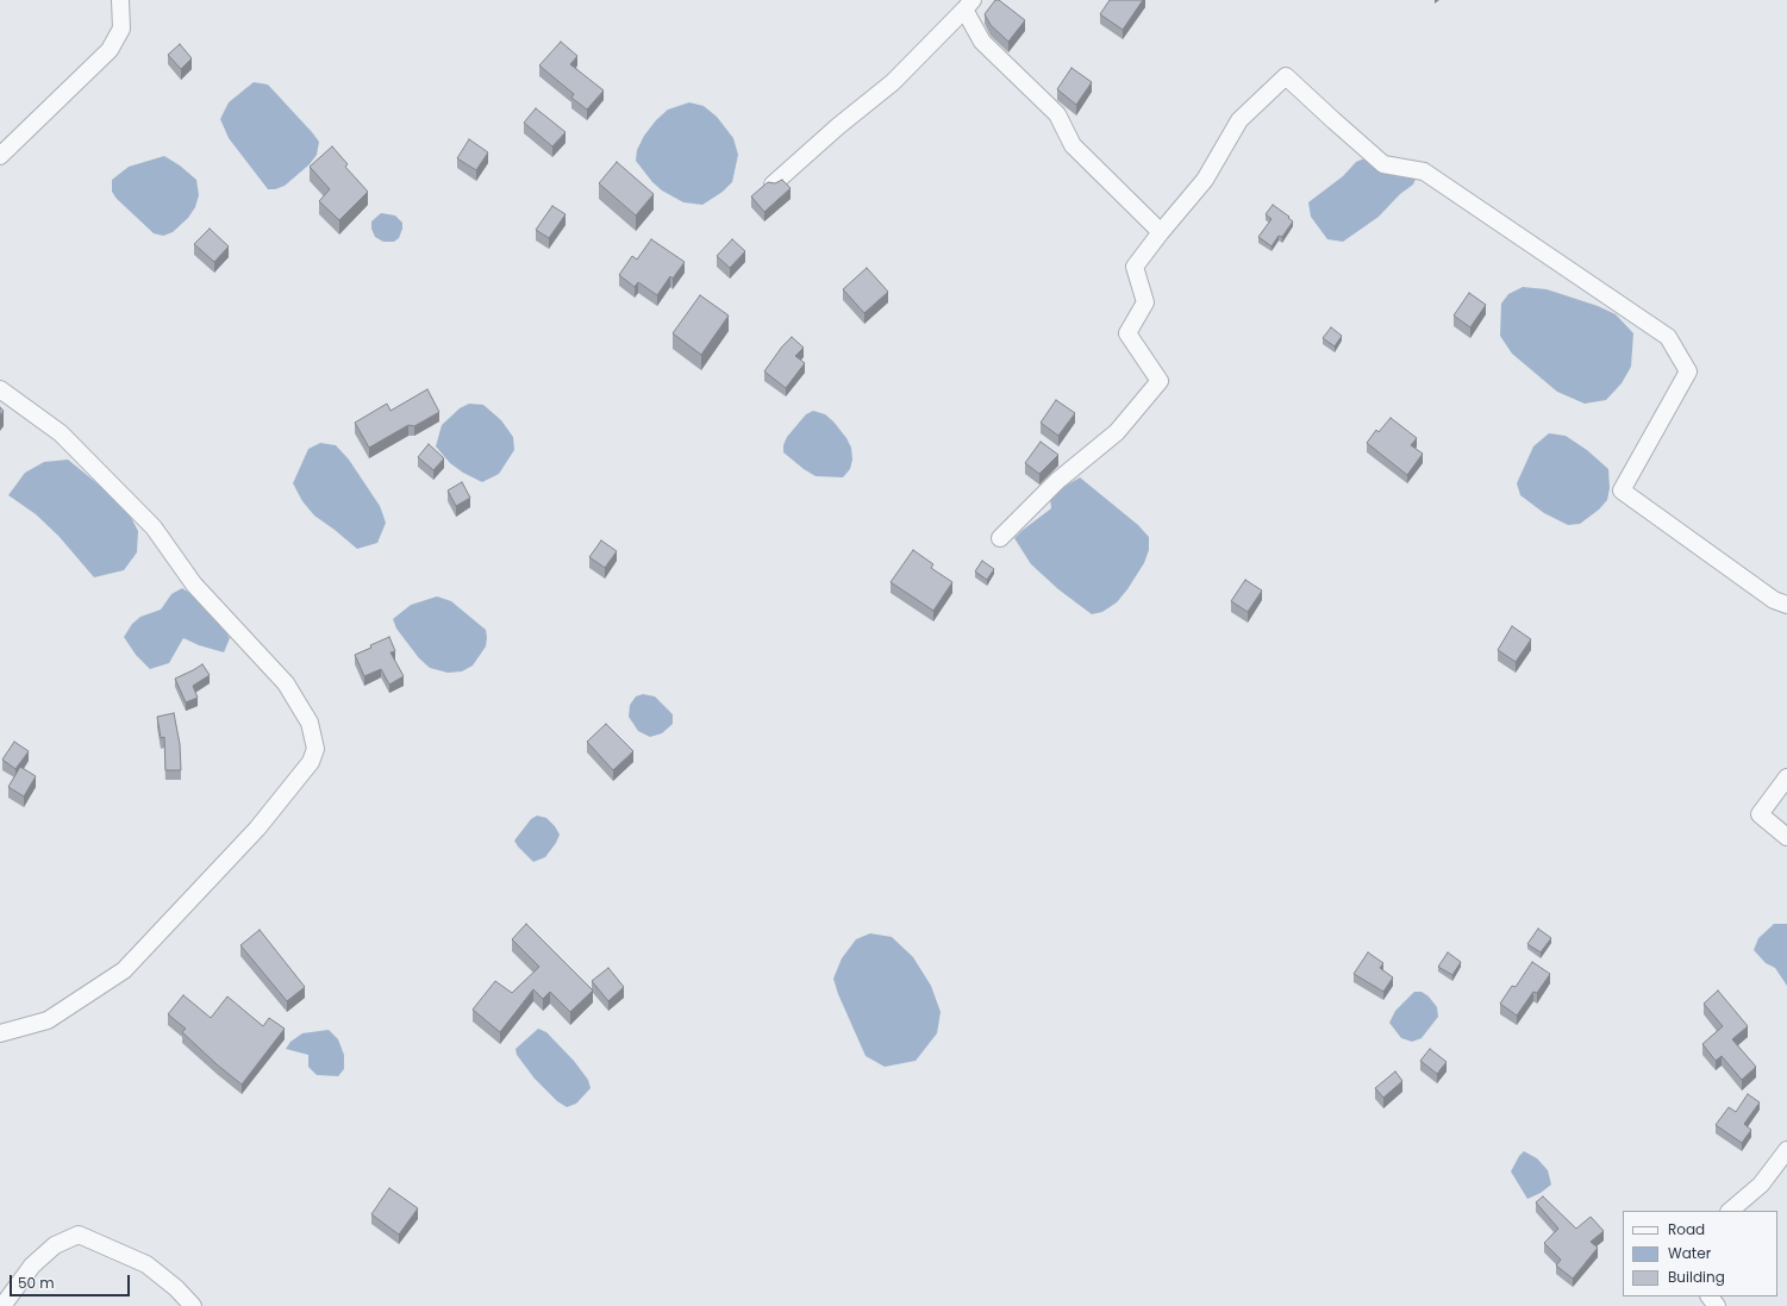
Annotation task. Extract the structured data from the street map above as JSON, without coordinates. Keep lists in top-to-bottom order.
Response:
{
  "legend": ["Road", "Water", "Building"],
  "scale_bar": "50 m"
}
